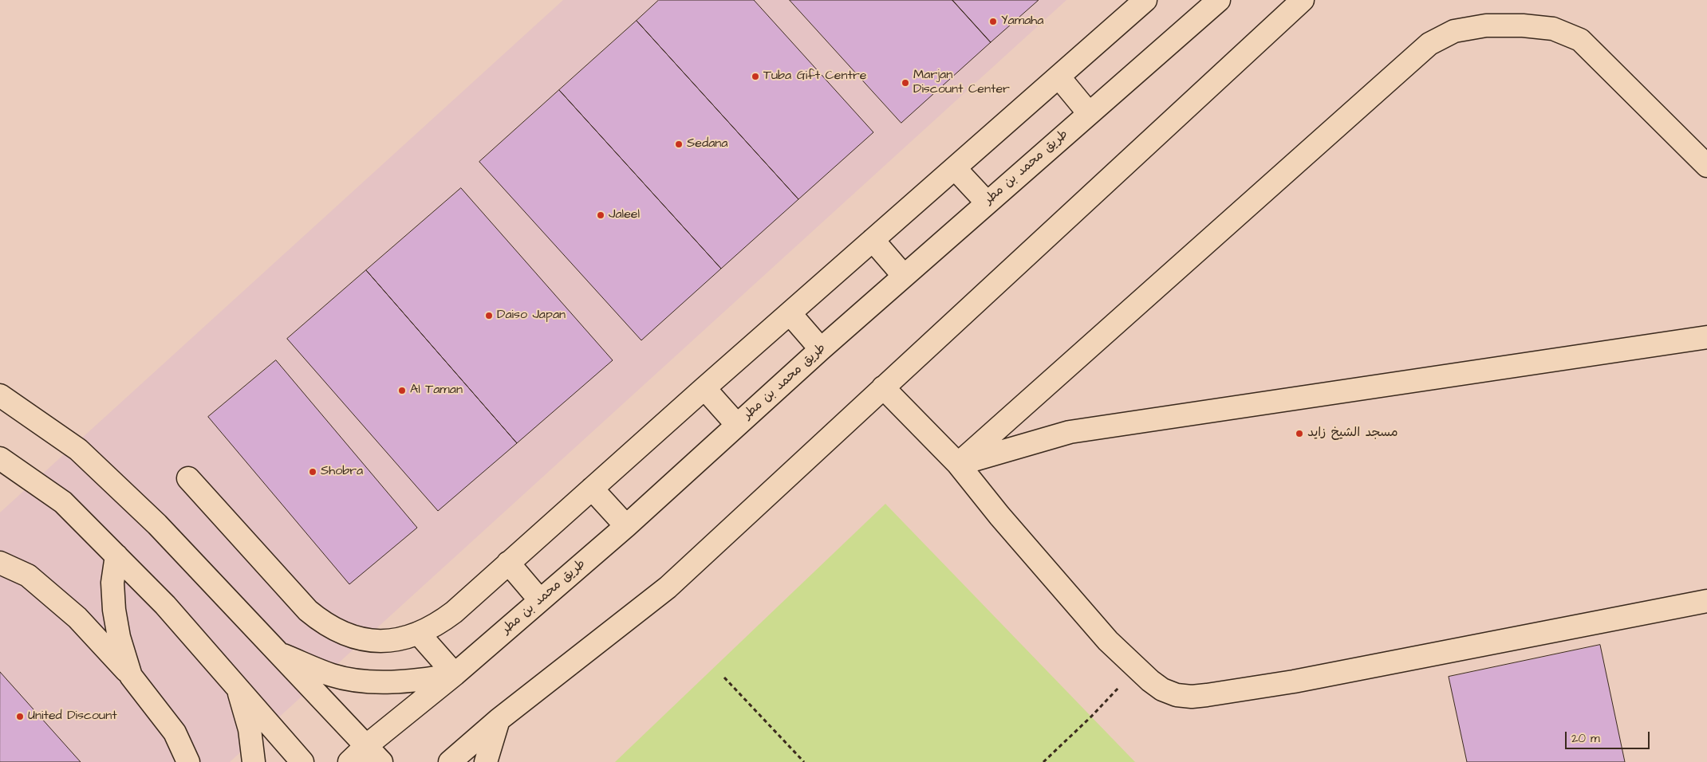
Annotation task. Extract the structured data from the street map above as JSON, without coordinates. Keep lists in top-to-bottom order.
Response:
{
  "streets": {
    "street": ["طريق محمد بن مطر"]
  },
  "places": [
    "Yamaha",
    "Tuba Gift Centre",
    "Marjan Discount Center",
    "Sedana",
    "Jaleel",
    "Daiso Japan",
    "Al Taman",
    "مسجد الشيخ زايد",
    "Shobra",
    "United Discount"
  ],
  "scale_bar": "20 m"
}
